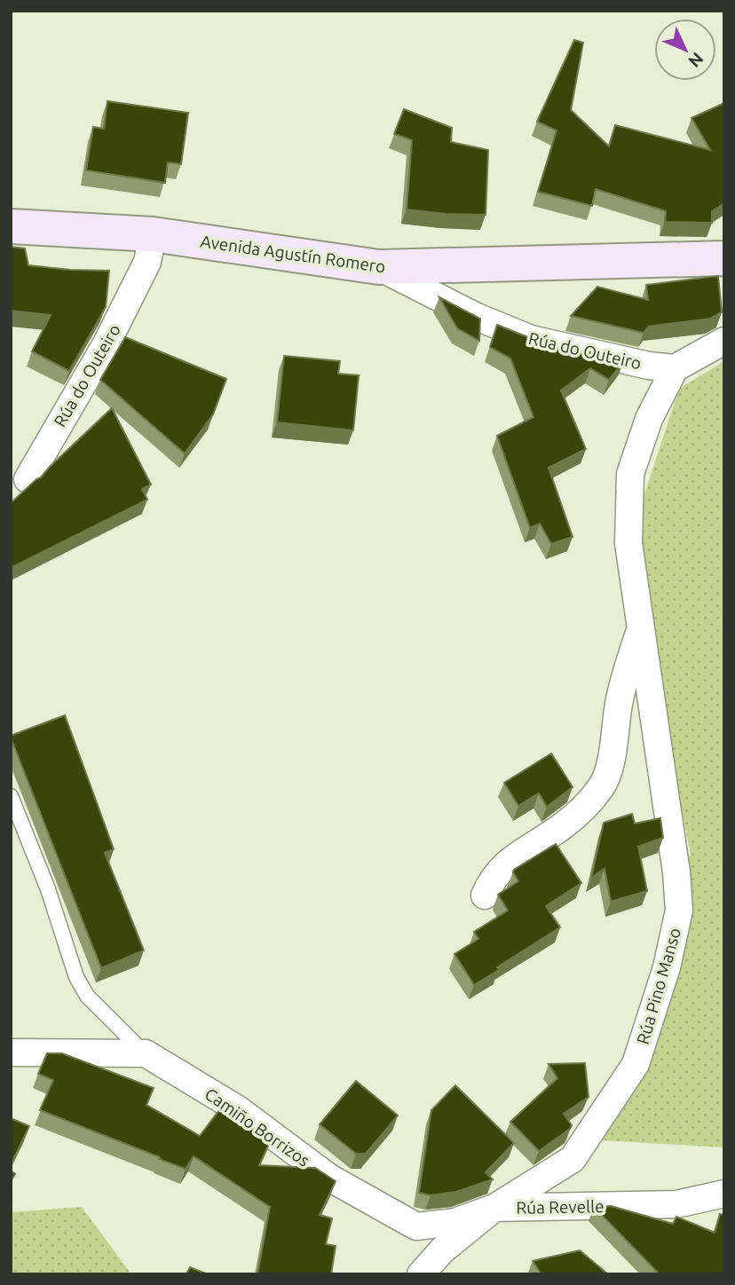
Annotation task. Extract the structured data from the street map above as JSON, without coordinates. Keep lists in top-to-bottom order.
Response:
{
  "streets": {
    "street": [
      "Avenida Agustín Romero",
      "Rúa do Outeiro",
      "Rúa Pino Manso",
      "Camiño Borrizos",
      "Rúa Revelle"
    ]
  },
  "crossings": [
    ["Avenida Agustín Romero", "Rúa do Outeiro"],
    ["Rúa do Outeiro", "Rúa Pino Manso"],
    ["Rúa Pino Manso", "Camiño Borrizos"],
    ["Rúa Pino Manso", "Rúa Revelle"],
    ["Camiño Borrizos", "Rúa Revelle"]
  ],
  "north": "bottom right"
}
